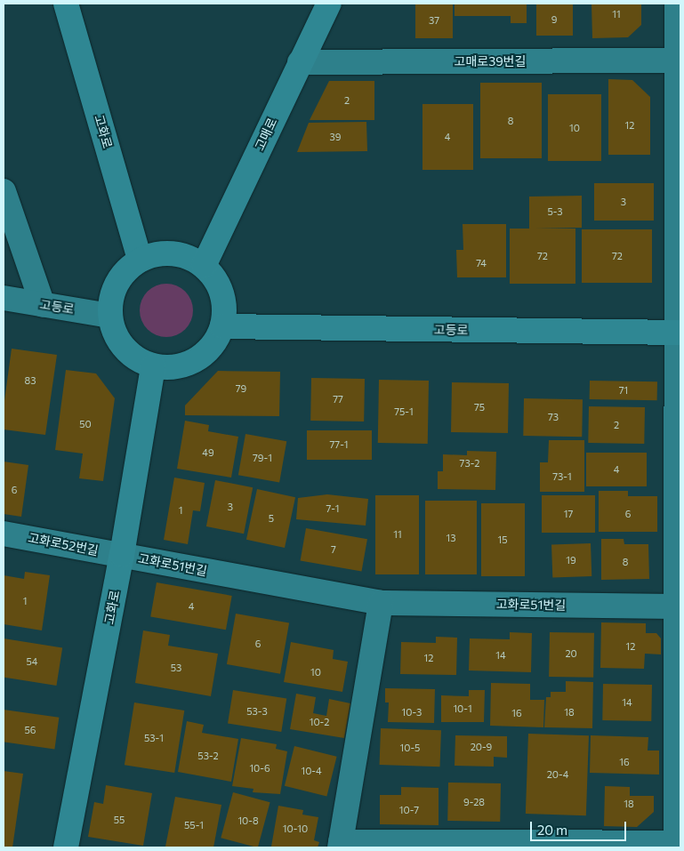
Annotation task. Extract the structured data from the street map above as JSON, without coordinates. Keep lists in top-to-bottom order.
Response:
{
  "streets": {
    "street": [
      "고매로39번길",
      "고화로",
      "고매로",
      "고등로",
      "고화로52번길",
      "고화로51번길"
    ]
  },
  "crossings": [
    ["고매로39번길", "고매로"],
    ["고화로", "고매로"],
    ["고화로", "고등로"],
    ["고화로", "고화로52번길"],
    ["고화로", "고화로51번길"],
    ["고매로", "고등로"],
    ["고화로52번길", "고화로51번길"]
  ],
  "house_numbers": [
    "11",
    "9",
    "37",
    "2",
    "8",
    "12",
    "10",
    "39",
    "4",
    "3",
    "5-3",
    "72",
    "72",
    "74",
    "83",
    "79",
    "71",
    "77",
    "75",
    "75-1",
    "73",
    "50",
    "2",
    "77-1",
    "49",
    "79-1",
    "73-2",
    "4",
    "73-1",
    "6",
    "3",
    "7-1",
    "1",
    "17",
    "6",
    "5",
    "11",
    "13",
    "15",
    "7",
    "19",
    "8",
    "1",
    "4",
    "6",
    "12",
    "20",
    "14",
    "12",
    "54",
    "53",
    "10",
    "14",
    "10-1",
    "53-3",
    "10-3",
    "18",
    "16",
    "10-2",
    "56",
    "53-1",
    "20-9",
    "10-5",
    "53-2",
    "16",
    "10-6",
    "10-4",
    "20-4",
    "9-28",
    "18",
    "10-7",
    "55",
    "10-8",
    "55-1",
    "10-10"
  ],
  "scale_bar": "20 m"
}
